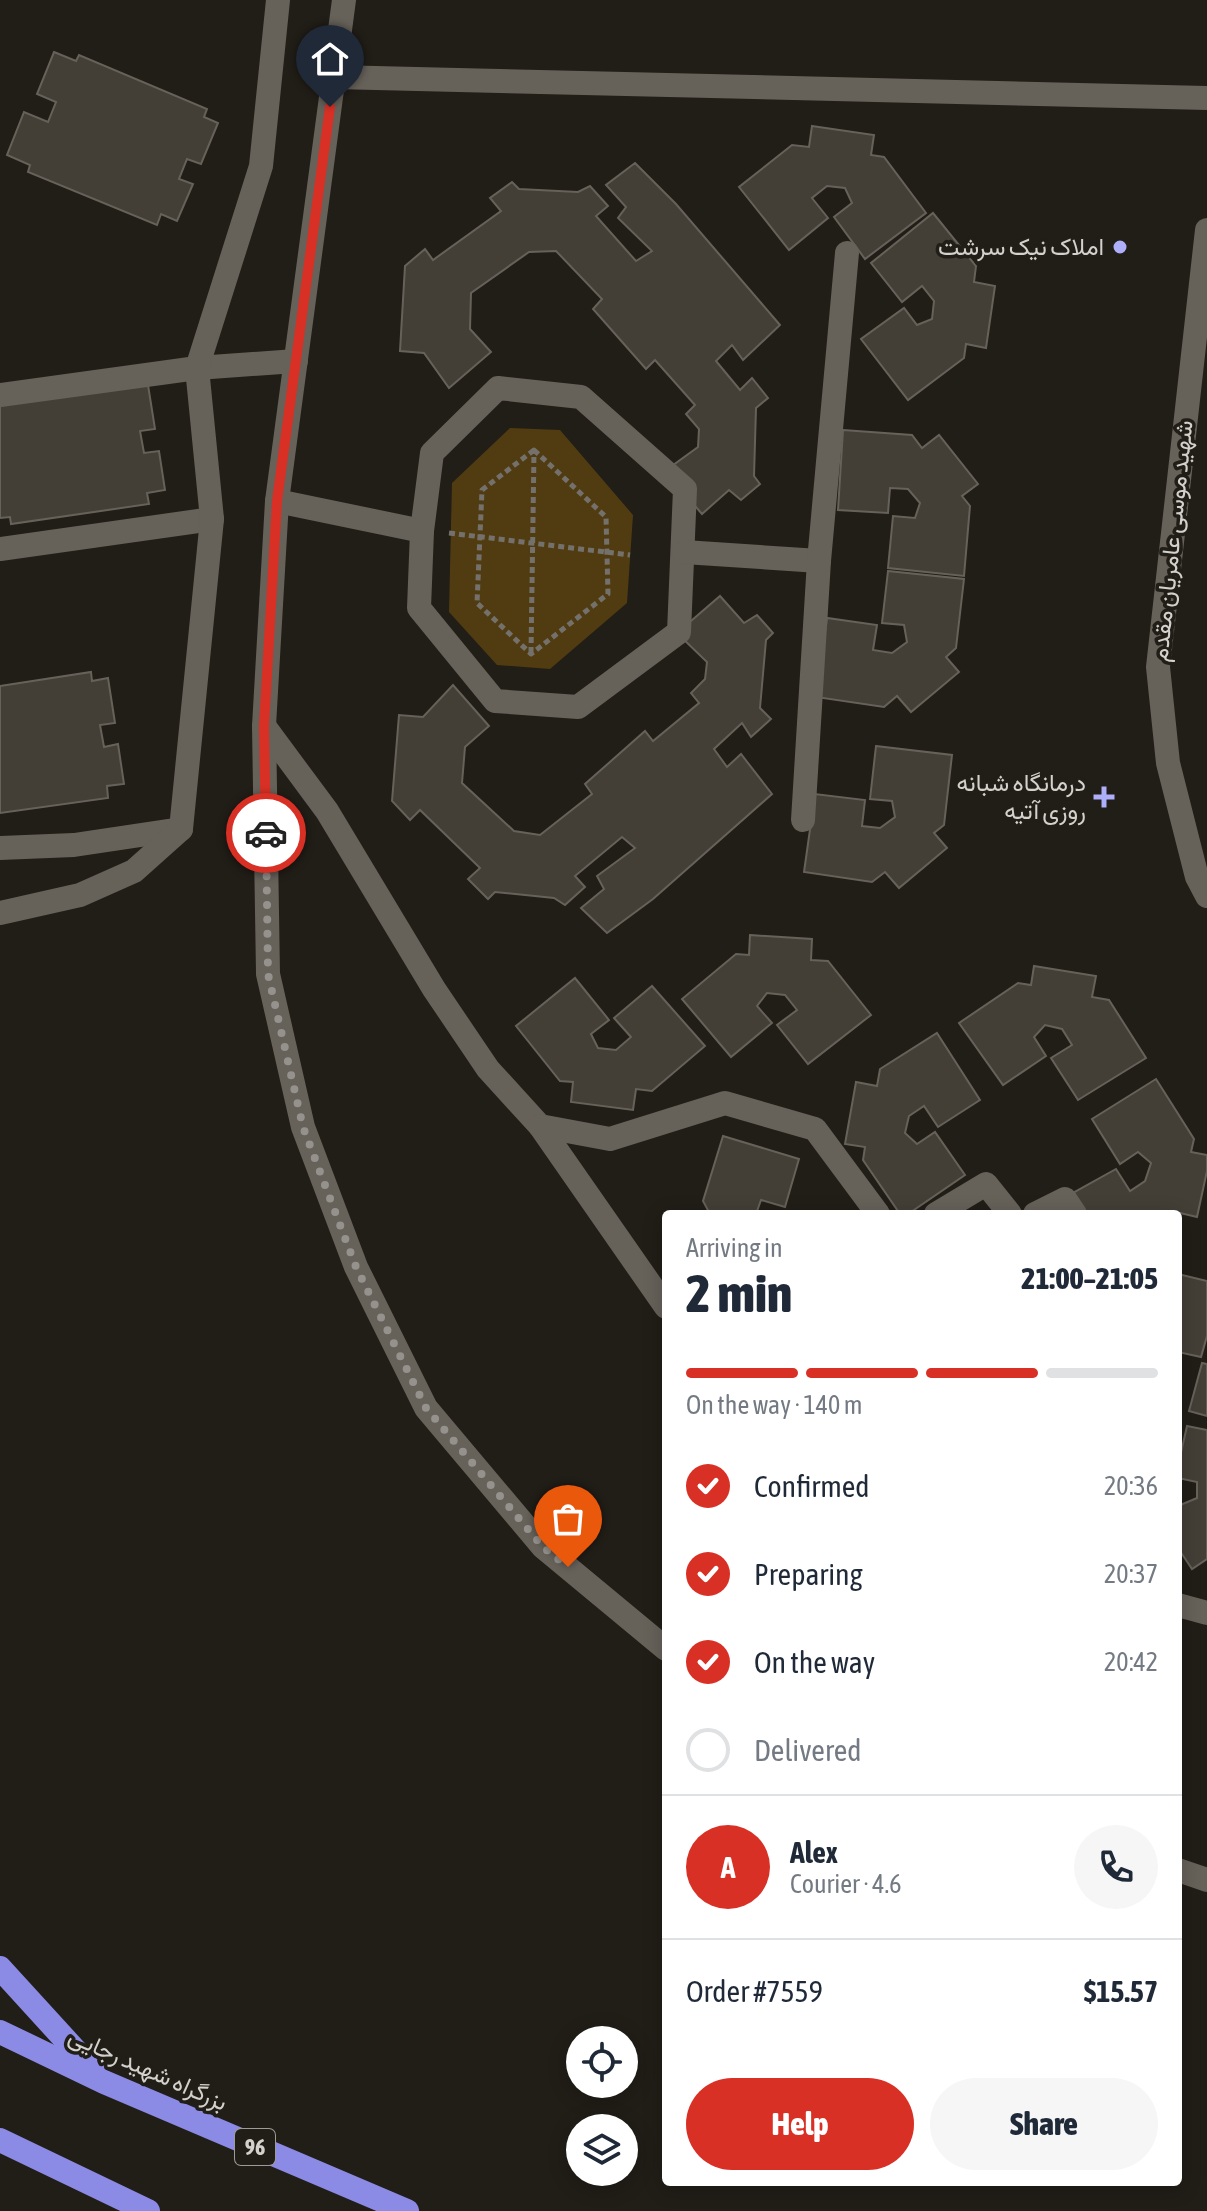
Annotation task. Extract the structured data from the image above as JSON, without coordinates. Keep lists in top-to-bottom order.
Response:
{
  "streets": {
    "highway": ["بزرگراه شهید رجایی", "96"],
    "street": ["شهید موسی عامریان مقدم"]
  },
  "places": {
    "other": ["املاک نیک سرشت"],
    "health": ["درمانگاه شبانه روزی آتیه"]
  },
  "page": {
    "heading": ["2 min", "Arriving in", "21:00–21:05"],
    "panel": [
      "Alex",
      "Courier · 4.6",
      "Order #7559",
      "$15.57"
    ],
    "bar": "On the way · 140 m",
    "list": [
      ["Confirmed", "20:36"],
      ["Preparing", "20:37"],
      ["On the way", "20:42"],
      "Delivered"
    ],
    "round": "A",
    "buttons": ["Help", "Share"]
  }
}
